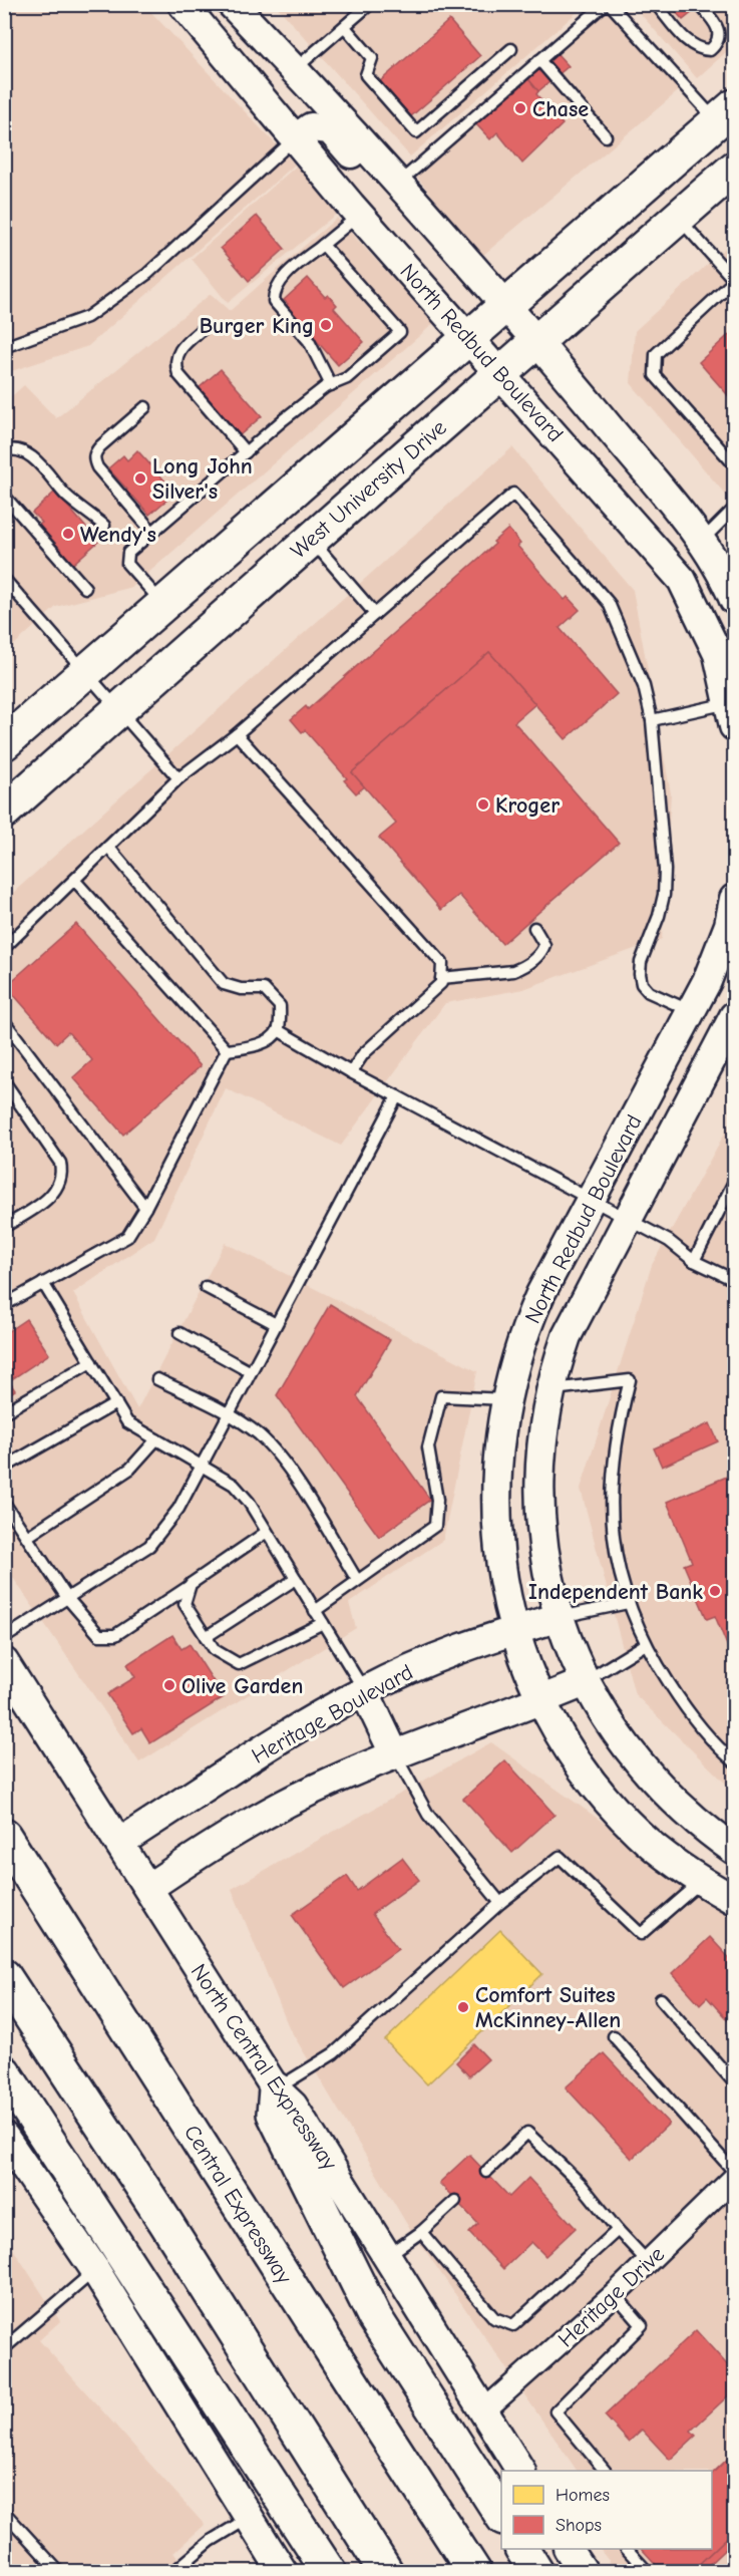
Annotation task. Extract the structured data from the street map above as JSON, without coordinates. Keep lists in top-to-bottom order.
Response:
{
  "streets": {
    "highway": ["West University Drive", "Central Expressway"],
    "street": [
      "North Redbud Boulevard",
      "Heritage Boulevard",
      "North Central Expressway",
      "Heritage Drive"
    ]
  },
  "crossings": [
    ["North Redbud Boulevard", "West University Drive"],
    ["North Redbud Boulevard", "Heritage Boulevard"],
    ["Heritage Boulevard", "North Central Expressway"],
    ["North Central Expressway", "Heritage Drive"]
  ],
  "places": [
    "Chase",
    "Burger King",
    "Long John Silver's",
    "Wendy's",
    "Kroger",
    "Independent Bank",
    "Olive Garden",
    "Comfort Suites McKinney-Allen"
  ],
  "legend": ["Homes", "Shops"]
}
